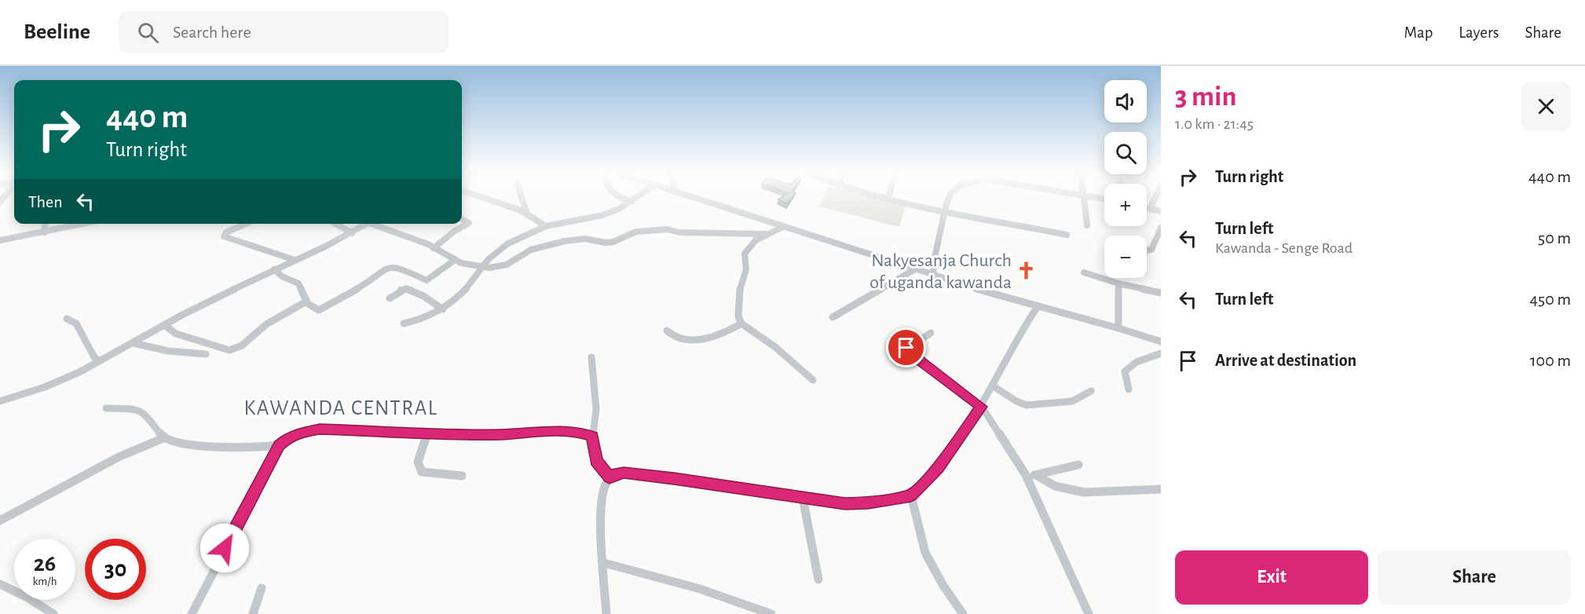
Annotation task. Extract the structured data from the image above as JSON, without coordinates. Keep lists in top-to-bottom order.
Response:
{
  "districts": ["KAWANDA CENTRAL"],
  "places": {
    "church": ["Nakyesanja Church of uganda kawanda"]
  },
  "page": {
    "header": "Beeline",
    "search": "Search here",
    "nav": ["Map", "Layers", "Share"],
    "heading": ["3 min", "1.0 km · 21:45"],
    "map_buttons": ["+", "−"],
    "turn": ["440 m", "Turn right"],
    "list": [
      {
        "name": "Turn right",
        "value": "440 m"
      },
      {
        "name": "Turn left",
        "note": "Kawanda - Senge Road",
        "value": "50 m"
      },
      {
        "name": "Turn left",
        "value": "450 m"
      },
      {
        "name": "Arrive at destination",
        "value": "100 m"
      }
    ],
    "then": "Then",
    "speed": "26 km/h",
    "limit": "30",
    "buttons": ["Exit", "Share"]
  }
}
